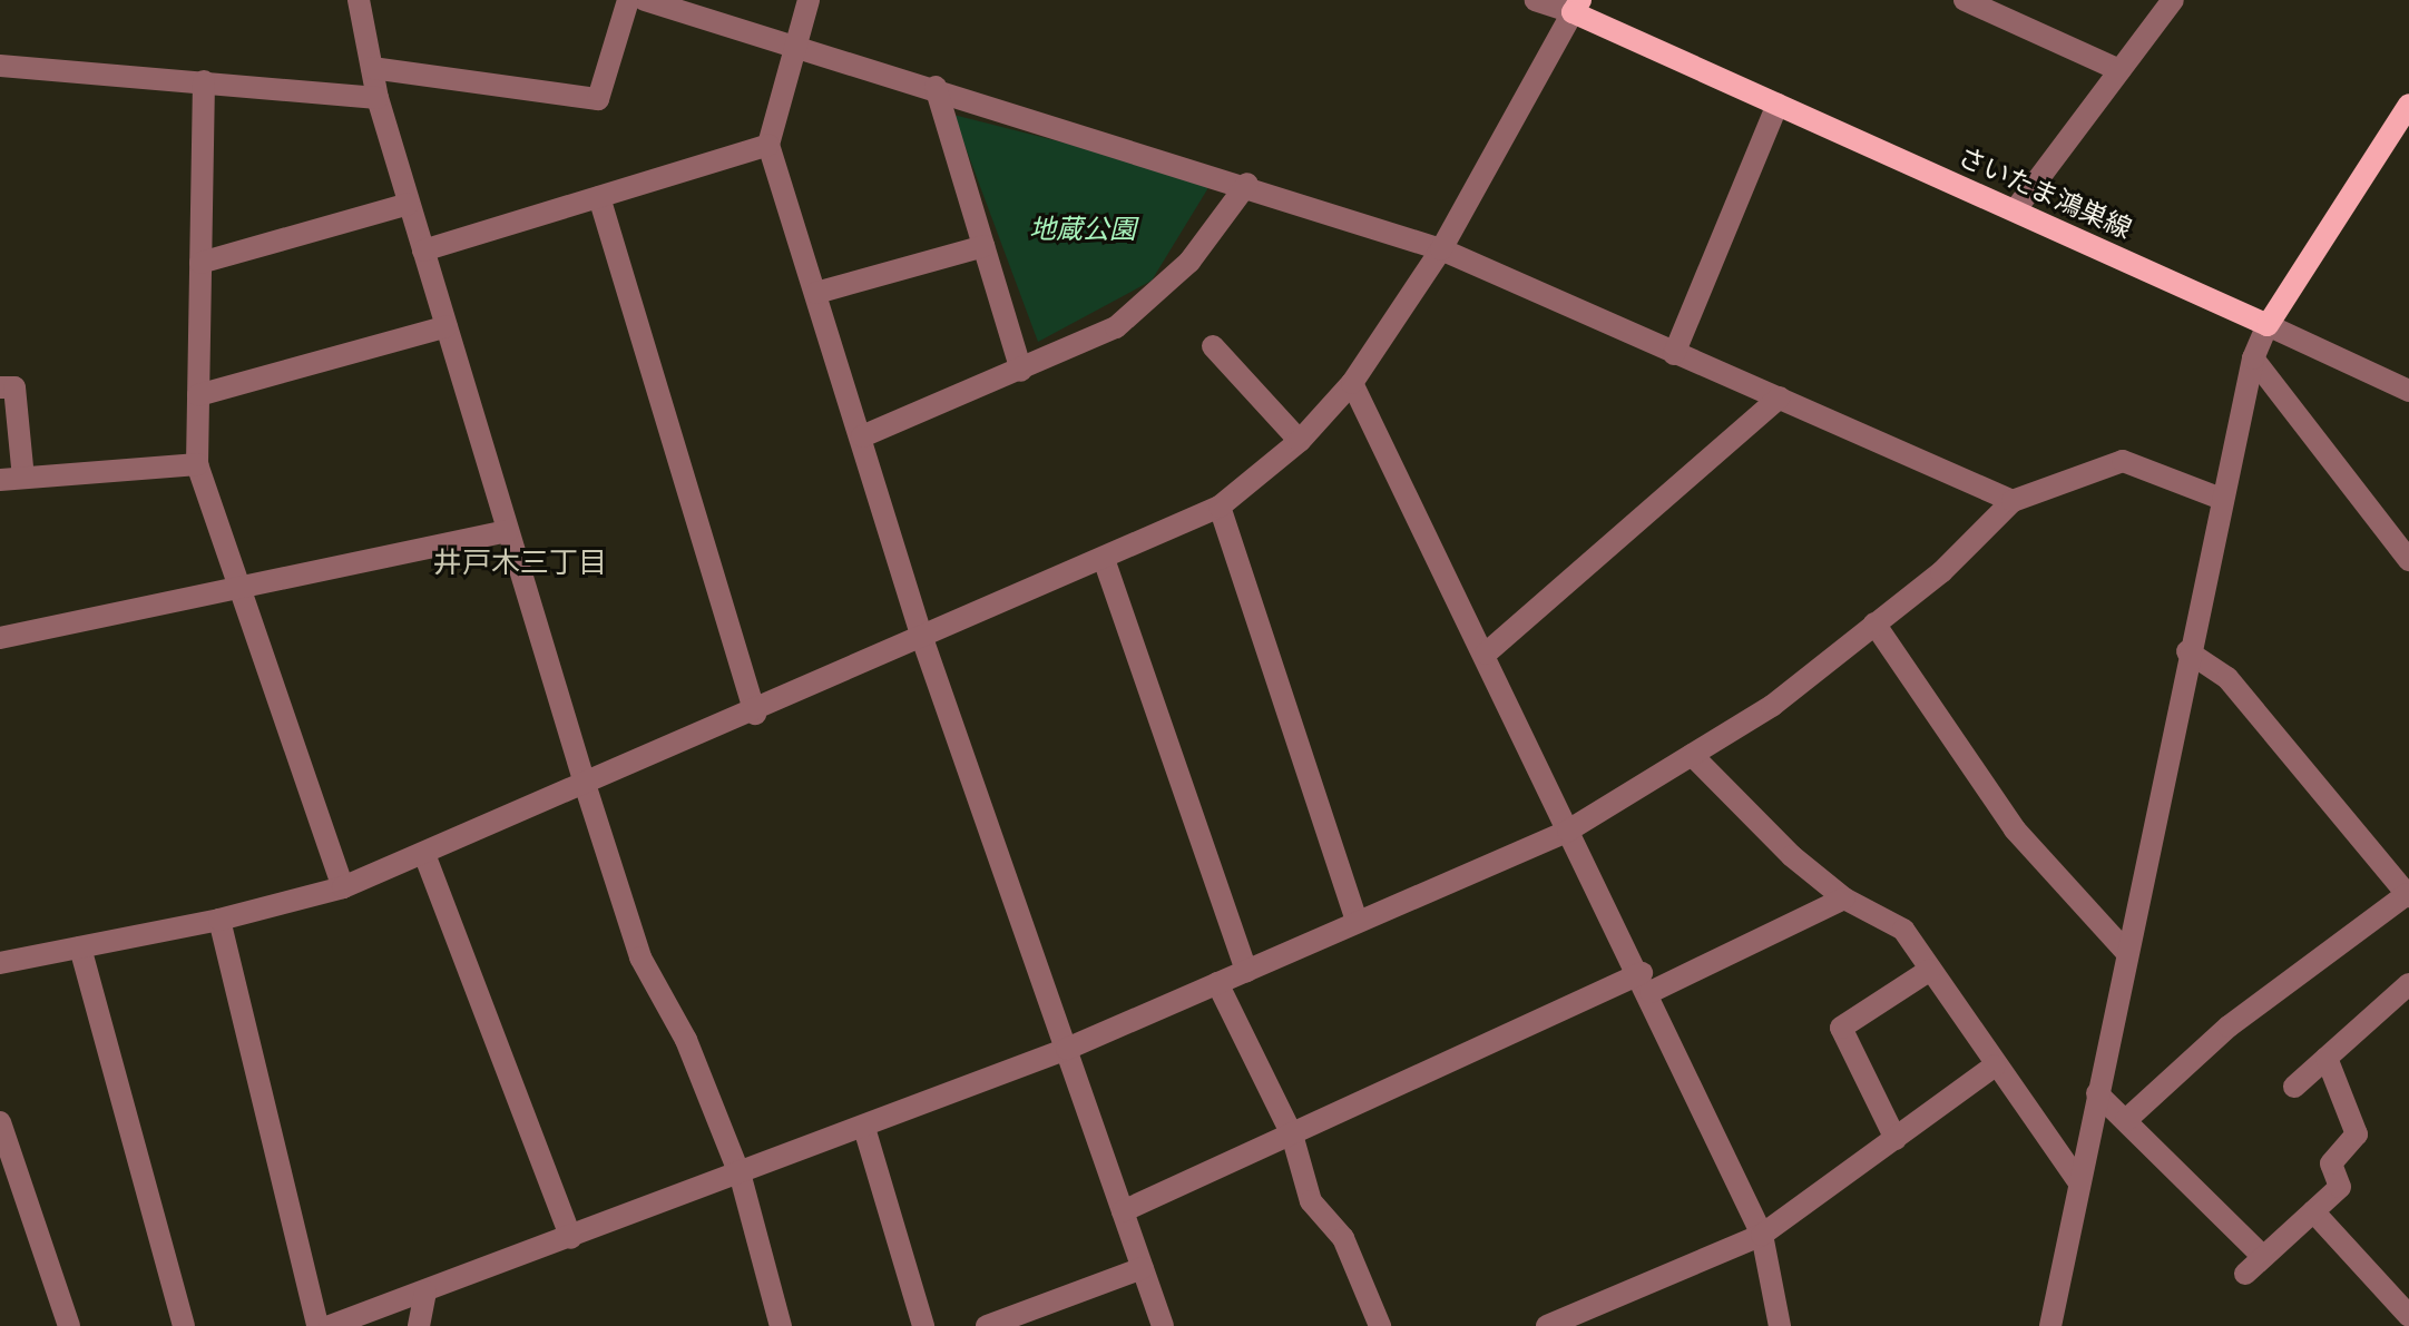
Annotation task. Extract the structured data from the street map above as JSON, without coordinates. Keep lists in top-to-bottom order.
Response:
{
  "streets": {
    "main road": ["さいたま鴻巣線"]
  },
  "districts": ["井戸木三丁目"],
  "parks": ["地蔵公園"]
}
